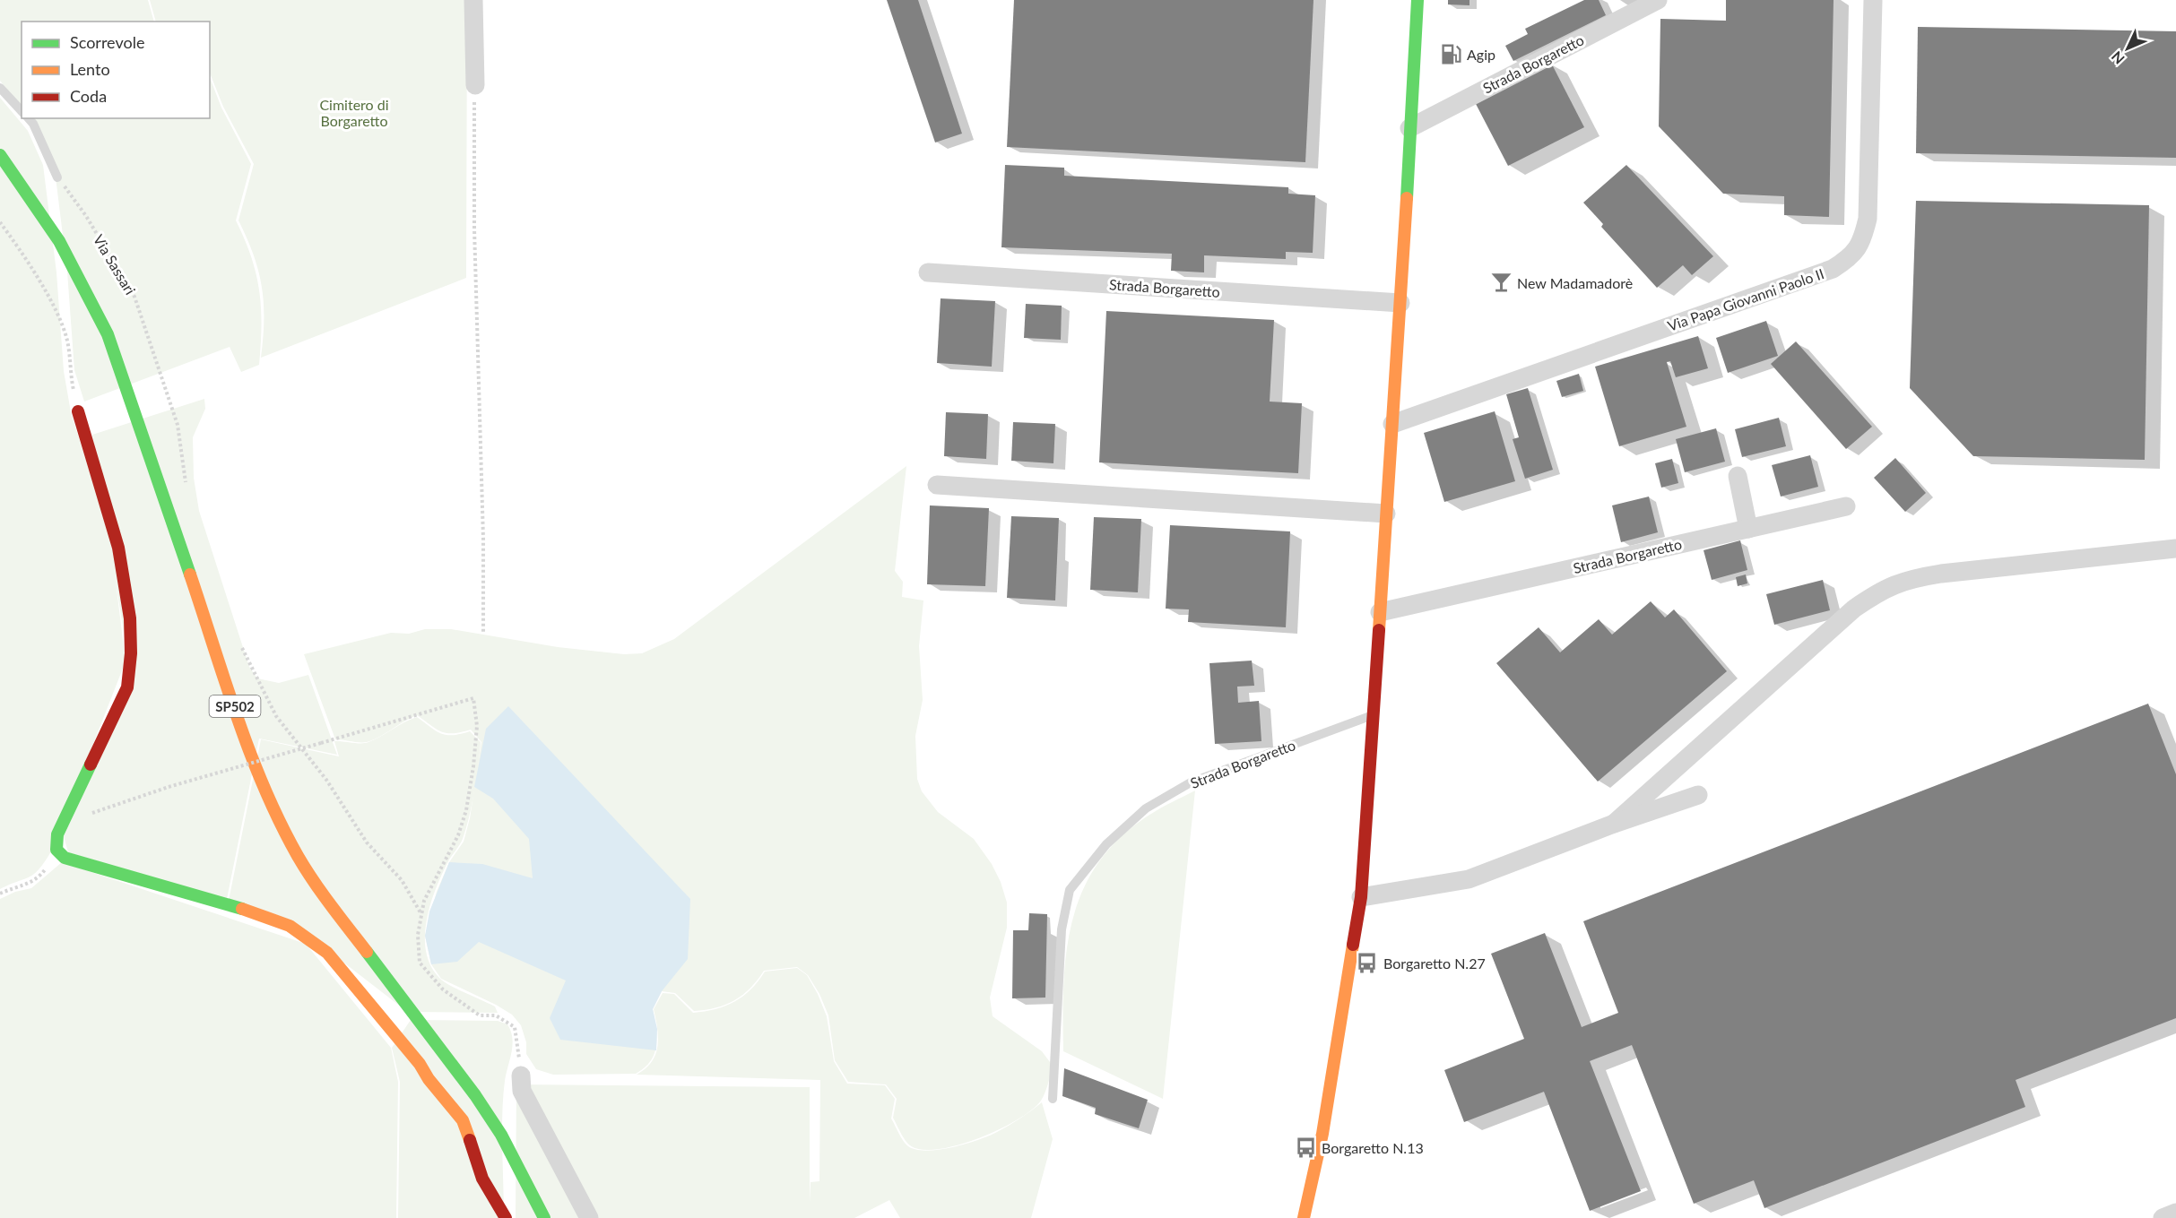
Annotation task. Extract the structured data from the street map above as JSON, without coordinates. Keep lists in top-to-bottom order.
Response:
{
  "streets": {
    "street": ["Strada Borgaretto", "Via Papa Giovanni Paolo II", "SP502"],
    "path": ["Via Sassari"]
  },
  "parks": ["Cimitero di Borgaretto"],
  "places": {
    "fuel station": ["Agip"],
    "bar": ["New Madamadorè"],
    "bus stop": ["Borgaretto N.27", "Borgaretto N.13"]
  },
  "legend": ["Scorrevole", "Lento", "Coda"],
  "north": "bottom left"
}
